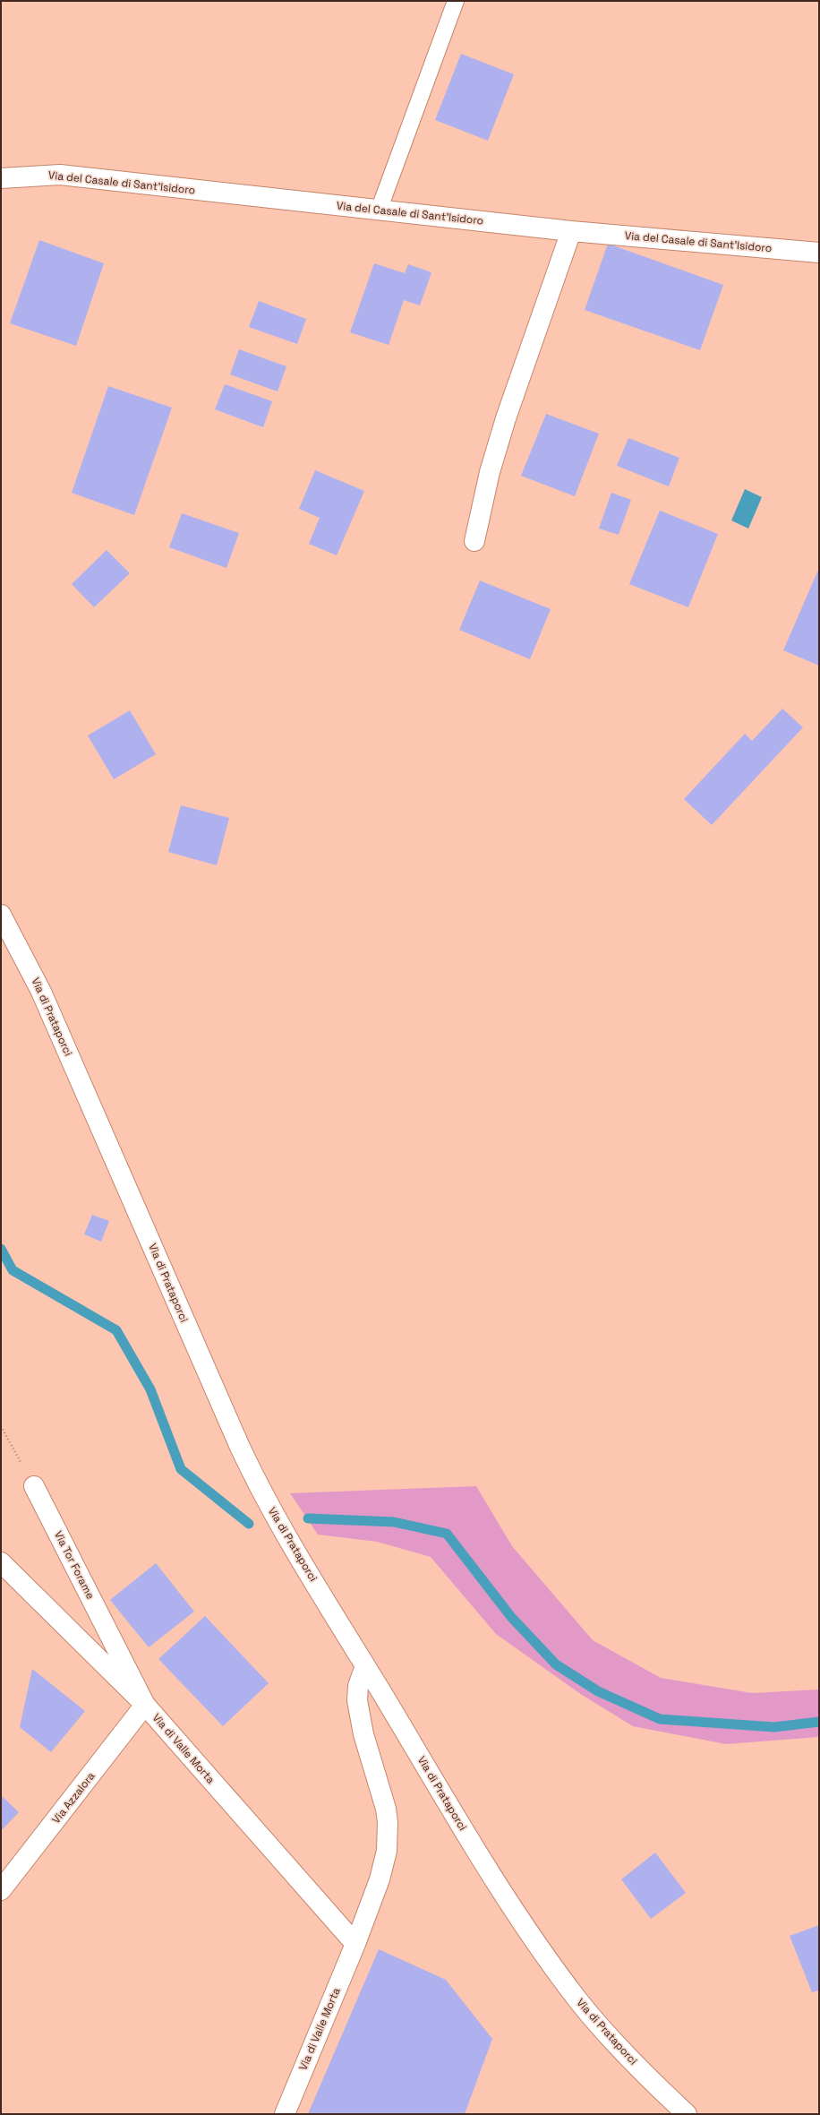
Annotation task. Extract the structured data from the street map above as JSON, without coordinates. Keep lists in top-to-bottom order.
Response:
{
  "streets": {
    "street": [
      "Via del Casale di Sant'Isidoro",
      "Via di Prataporci",
      "Via Tor Forame",
      "Via di Valle Morta",
      "Via Azzalora"
    ]
  },
  "crossings": [
    ["Via di Prataporci", "Via di Valle Morta"],
    ["Via Tor Forame", "Via di Valle Morta"],
    ["Via Tor Forame", "Via Azzalora"],
    ["Via di Valle Morta", "Via Azzalora"]
  ]
}
